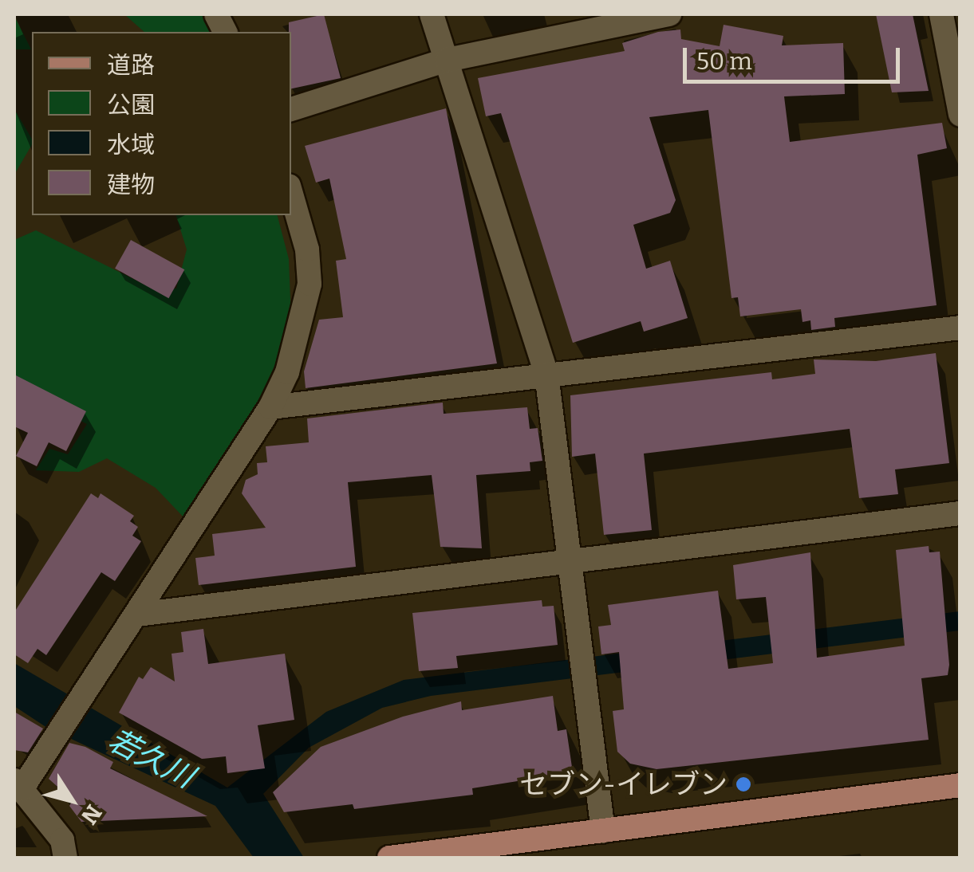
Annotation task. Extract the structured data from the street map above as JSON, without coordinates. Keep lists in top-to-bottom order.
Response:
{
  "water": ["若久川"],
  "places": ["セブン-イレブン"],
  "legend": [
    "道路",
    "公園",
    "水域",
    "建物"
  ],
  "scale_bar": "50 m",
  "north": "bottom right"
}
